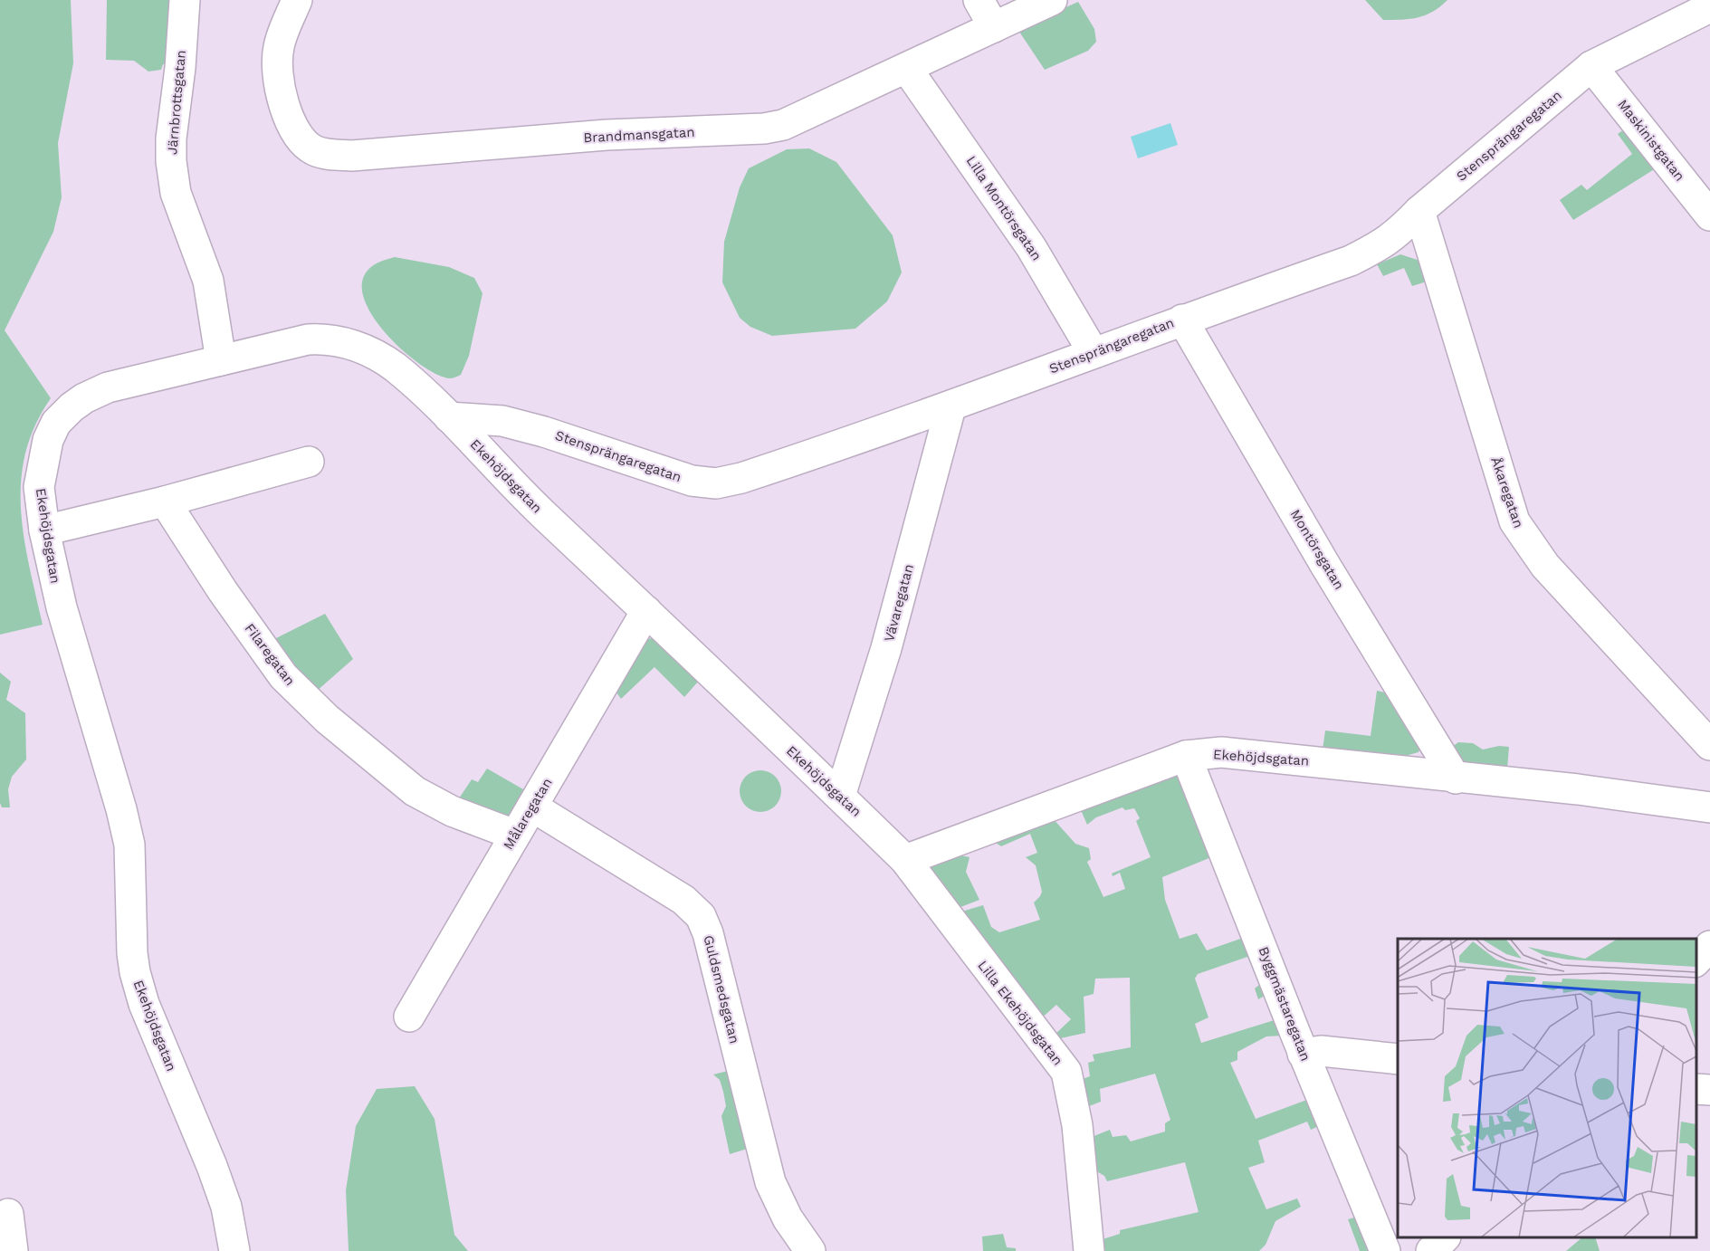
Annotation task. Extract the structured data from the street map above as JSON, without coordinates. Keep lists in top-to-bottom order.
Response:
{
  "streets": {
    "street": [
      "Järnbrottsgatan",
      "Brandmansgatan",
      "Stensprängaregatan",
      "Maskinistgatan",
      "Lilla Montörsgatan",
      "Ekehöjdsgatan",
      "Åkaregatan",
      "Montörsgatan",
      "Vävaregatan",
      "Filaregatan",
      "Målaregatan",
      "Guldsmedsgatan",
      "Byggmästaregatan",
      "Lilla Ekehöjdsgatan"
    ]
  },
  "crossings": [
    ["Järnbrottsgatan", "Ekehöjdsgatan"],
    ["Brandmansgatan", "Lilla Montörsgatan"],
    ["Stensprängaregatan", "Maskinistgatan"],
    ["Stensprängaregatan", "Lilla Montörsgatan"],
    ["Stensprängaregatan", "Ekehöjdsgatan"],
    ["Stensprängaregatan", "Åkaregatan"],
    ["Stensprängaregatan", "Montörsgatan"],
    ["Stensprängaregatan", "Vävaregatan"],
    ["Ekehöjdsgatan", "Montörsgatan"],
    ["Ekehöjdsgatan", "Vävaregatan"],
    ["Ekehöjdsgatan", "Målaregatan"],
    ["Ekehöjdsgatan", "Byggmästaregatan"],
    ["Ekehöjdsgatan", "Lilla Ekehöjdsgatan"],
    ["Filaregatan", "Målaregatan"],
    ["Målaregatan", "Guldsmedsgatan"]
  ]
}
